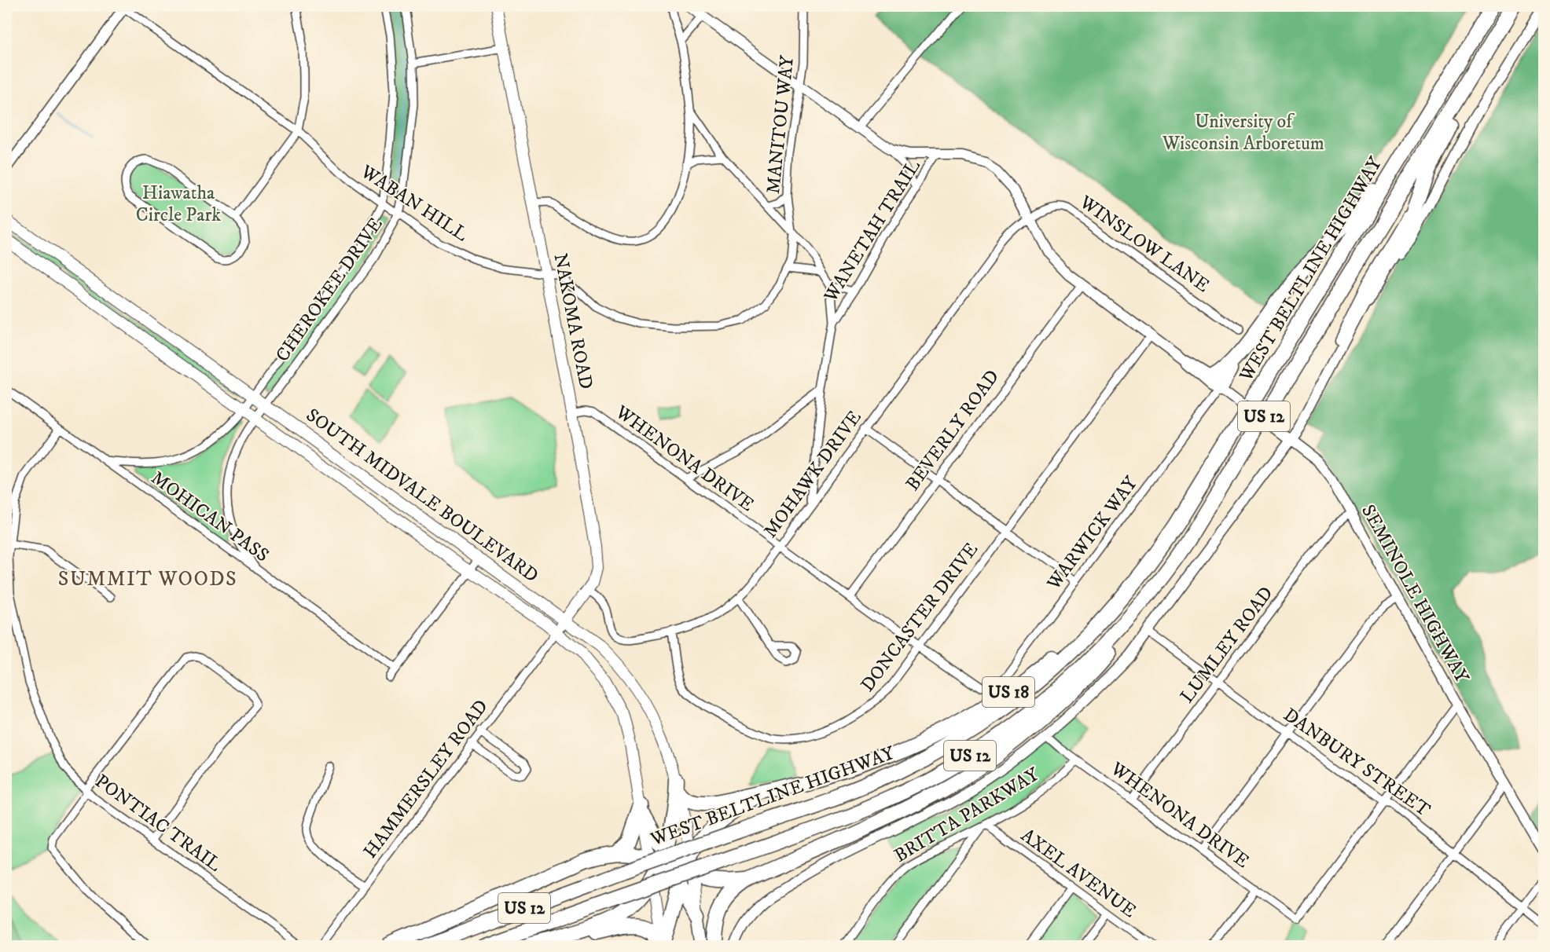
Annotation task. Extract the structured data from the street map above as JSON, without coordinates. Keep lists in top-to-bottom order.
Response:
{
  "streets": {
    "highway": ["WEST BELTLINE HIGHWAY", "US 12", "US 18"],
    "main road": ["NAKOMA ROAD", "SOUTH MIDVALE BOULEVARD"],
    "street": [
      "MANITOU WAY",
      "WABAN HILL",
      "WANETAH TRAIL",
      "WINSLOW LANE",
      "CHEROKEE DRIVE",
      "BEVERLY ROAD",
      "WHENONA DRIVE",
      "MOHAWK DRIVE",
      "MOHICAN PASS",
      "WARWICK WAY",
      "SEMINOLE HIGHWAY",
      "DONCASTER DRIVE",
      "LUMLEY ROAD",
      "DANBURY STREET",
      "HAMMERSLEY ROAD",
      "BRITTA PARKWAY",
      "PONTIAC TRAIL",
      "AXEL AVENUE"
    ]
  },
  "crossings": [
    ["MANITOU WAY", "WABAN HILL"],
    ["MANITOU WAY", "SEMINOLE HIGHWAY"],
    ["WABAN HILL", "CHEROKEE DRIVE"],
    ["WABAN HILL", "NAKOMA ROAD"],
    ["WANETAH TRAIL", "SEMINOLE HIGHWAY"],
    ["WINSLOW LANE", "MOHAWK DRIVE"],
    ["WINSLOW LANE", "SEMINOLE HIGHWAY"],
    ["WEST BELTLINE HIGHWAY", "US 18"],
    ["CHEROKEE DRIVE", "SOUTH MIDVALE BOULEVARD"],
    ["CHEROKEE DRIVE", "MOHICAN PASS"],
    ["NAKOMA ROAD", "WHENONA DRIVE"],
    ["NAKOMA ROAD", "MOHAWK DRIVE"],
    ["NAKOMA ROAD", "SOUTH MIDVALE BOULEVARD"],
    ["NAKOMA ROAD", "HAMMERSLEY ROAD"],
    ["BEVERLY ROAD", "WHENONA DRIVE"],
    ["BEVERLY ROAD", "SEMINOLE HIGHWAY"],
    ["WHENONA DRIVE", "MOHAWK DRIVE"],
    ["WHENONA DRIVE", "WARWICK WAY"],
    ["WHENONA DRIVE", "DONCASTER DRIVE"],
    ["WHENONA DRIVE", "LUMLEY ROAD"],
    ["WHENONA DRIVE", "DANBURY STREET"],
    ["WHENONA DRIVE", "BRITTA PARKWAY"],
    ["MOHAWK DRIVE", "SEMINOLE HIGHWAY"],
    ["MOHAWK DRIVE", "DONCASTER DRIVE"],
    ["SOUTH MIDVALE BOULEVARD", "US 18"],
    ["SOUTH MIDVALE BOULEVARD", "HAMMERSLEY ROAD"],
    ["MOHICAN PASS", "PONTIAC TRAIL"],
    ["WARWICK WAY", "SEMINOLE HIGHWAY"],
    ["SEMINOLE HIGHWAY", "DONCASTER DRIVE"],
    ["SEMINOLE HIGHWAY", "LUMLEY ROAD"],
    ["LUMLEY ROAD", "DANBURY STREET"],
    ["BRITTA PARKWAY", "AXEL AVENUE"]
  ],
  "districts": ["SUMMIT WOODS"],
  "parks": ["University of Wisconsin Arboretum", "Hiawatha Circle Park"]
}
